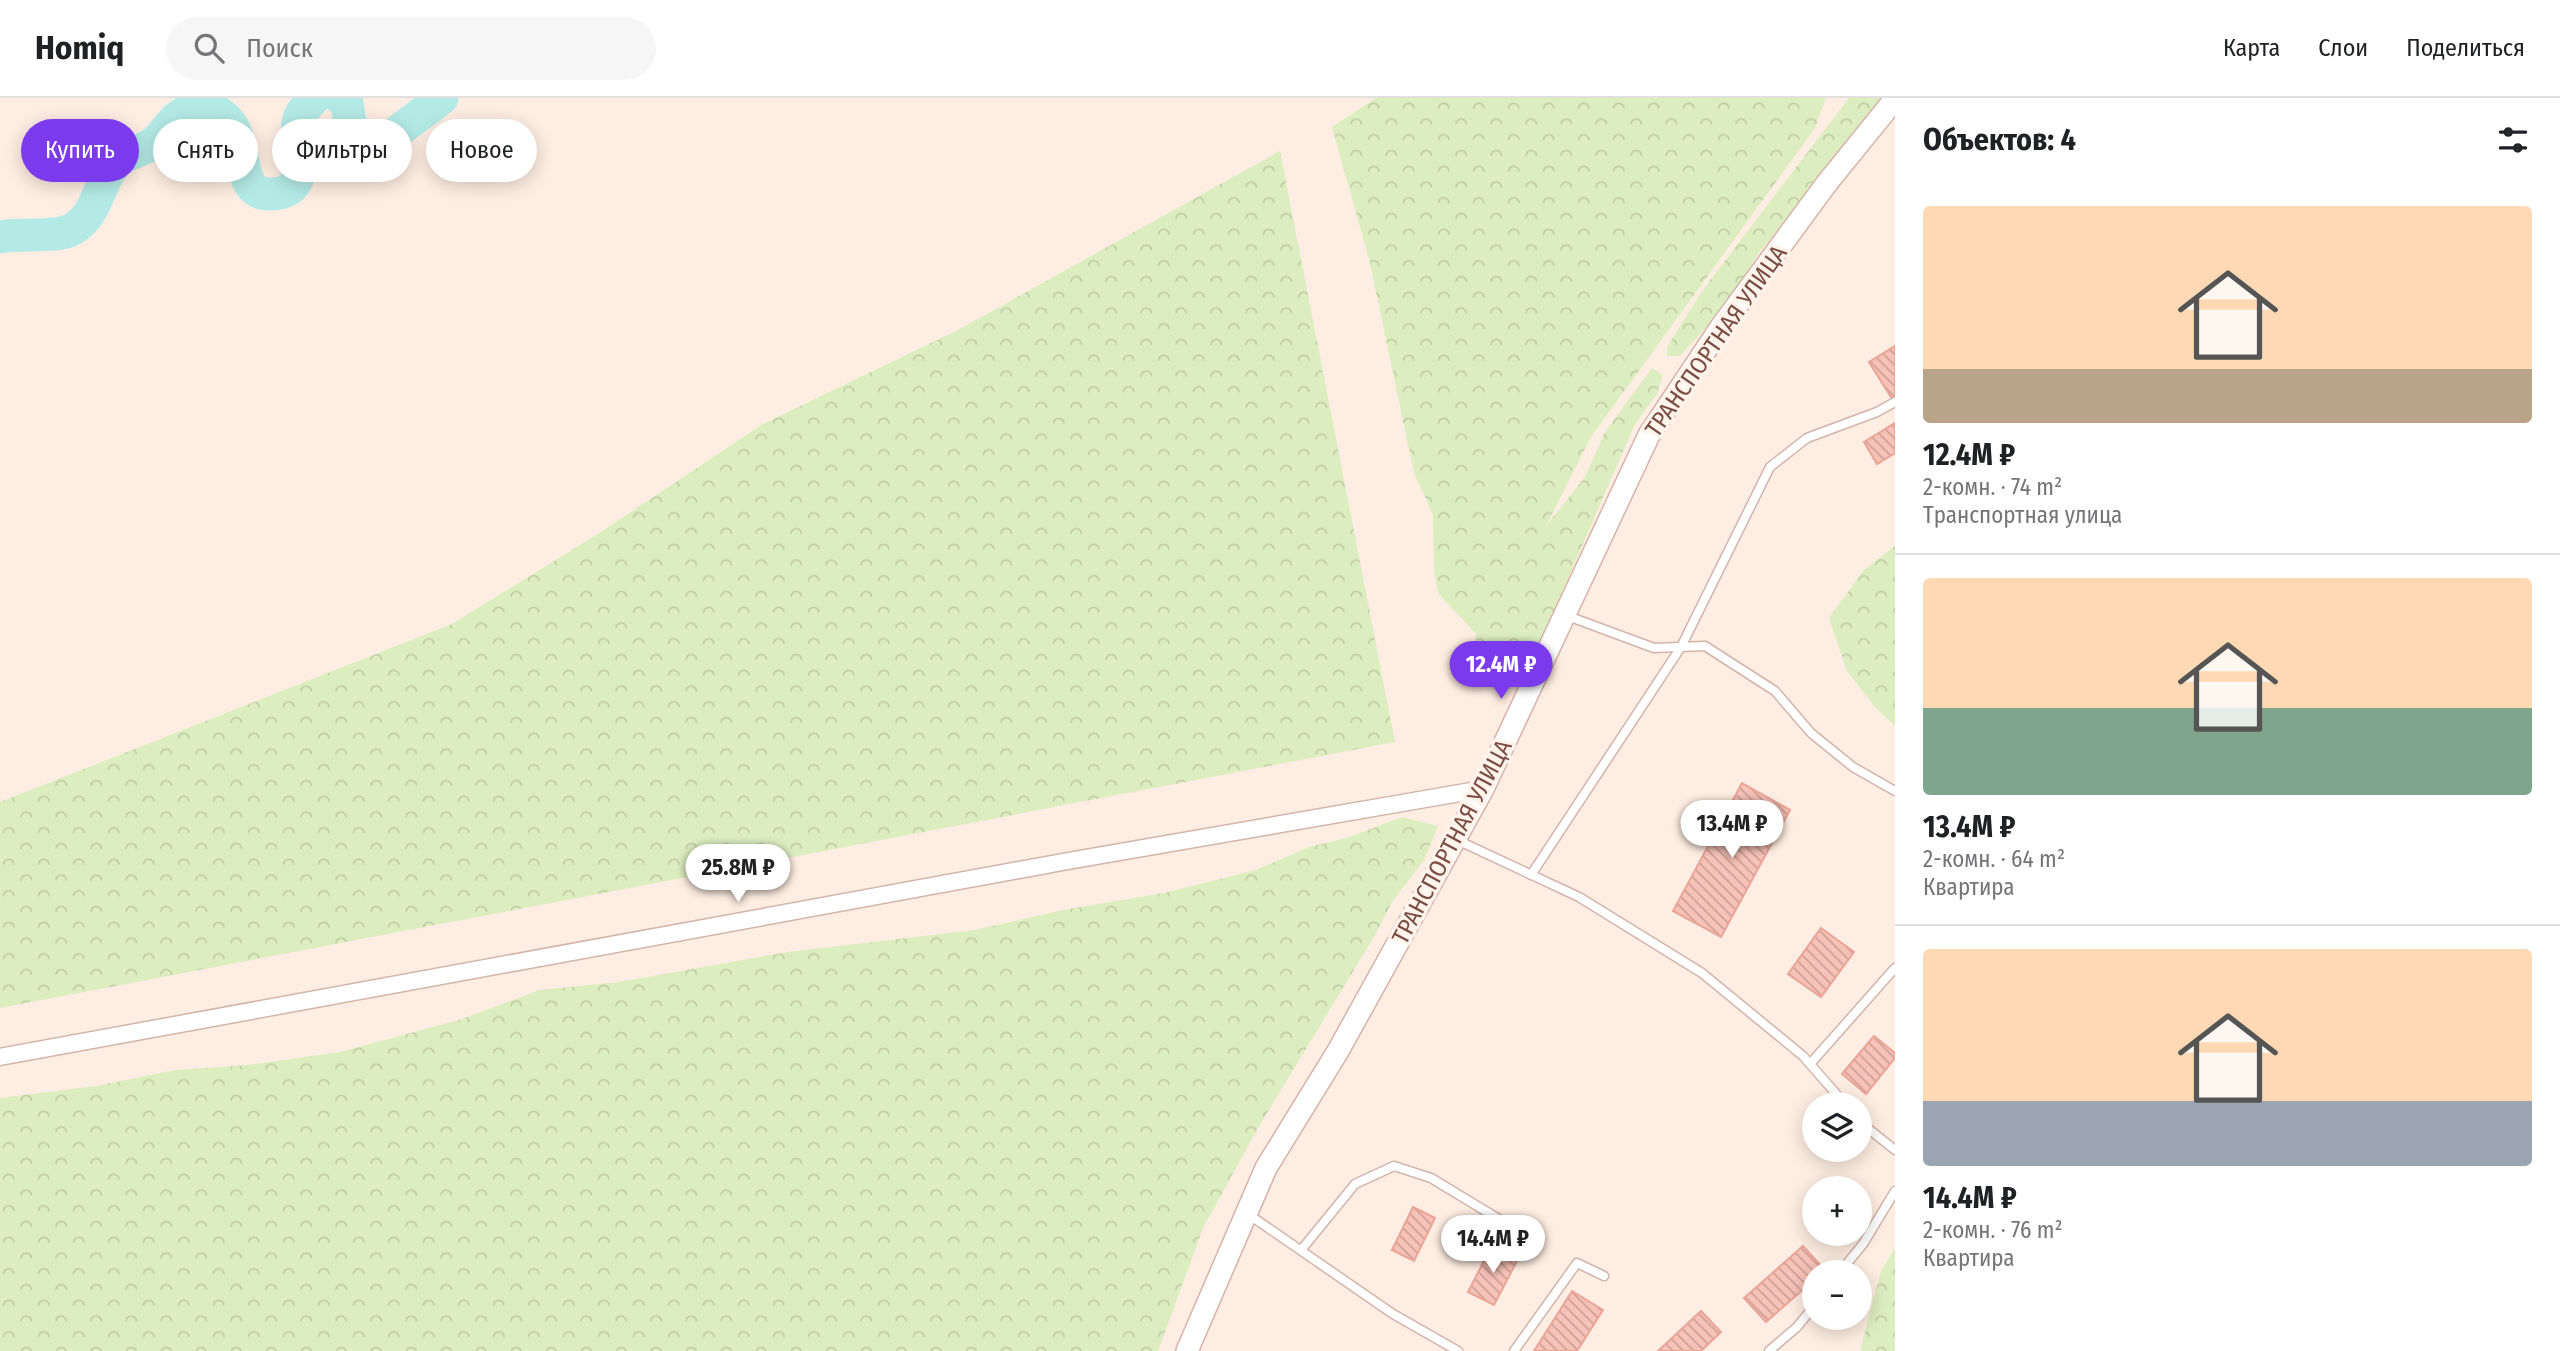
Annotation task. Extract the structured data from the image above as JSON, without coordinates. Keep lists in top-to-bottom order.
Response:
{
  "streets": {
    "main road": ["ТРАНСПОРТНАЯ УЛИЦА"]
  },
  "page": {
    "header": "Homiq",
    "search": "Поиск",
    "nav": ["Карта", "Слои", "Поделиться"],
    "heading": "Объектов: 4",
    "chip": [
      "Купить",
      "Снять",
      "Фильтры",
      "Новое"
    ],
    "list": [
      {
        "name": "12.4M ₽",
        "note": "2-комн. · 74 m² · Транспортная улица"
      },
      {
        "name": "13.4M ₽",
        "note": "2-комн. · 64 m² · Квартира"
      },
      {
        "name": "14.4M ₽",
        "note": "2-комн. · 76 m² · Квартира"
      }
    ],
    "price": [
      "12.4M ₽",
      "13.4M ₽",
      "25.8M ₽",
      "14.4M ₽"
    ],
    "map_buttons": ["+", "−"]
  }
}
